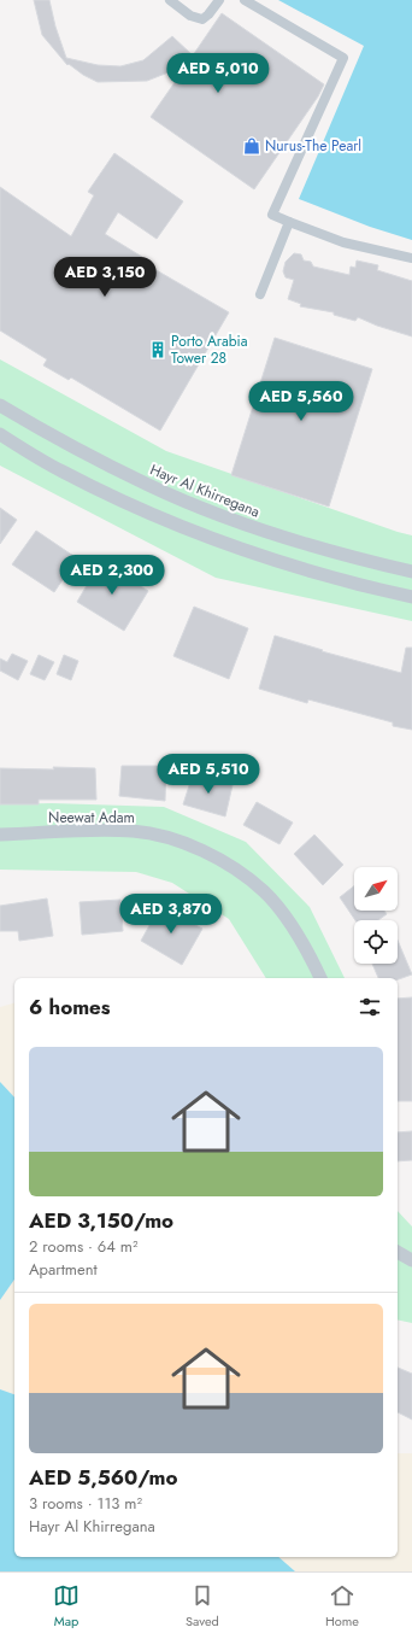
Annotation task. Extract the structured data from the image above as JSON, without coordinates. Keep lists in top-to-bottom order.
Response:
{
  "streets": {
    "street": ["Hayr Al Khirregana", "Neewat Adam"]
  },
  "places": {
    "shop": ["Nurus-The Pearl"],
    "building": ["Porto Arabia Tower 28"]
  },
  "north": "top right",
  "page": {
    "price": [
      "AED 5,010",
      "AED 3,150",
      "AED 5,560",
      "AED 2,300",
      "AED 5,510",
      "AED 3,870"
    ],
    "heading": "6 homes",
    "list": [
      {
        "name": "AED 3,150/mo",
        "note": "2 rooms · 64 m² · Apartment"
      },
      {
        "name": "AED 5,560/mo",
        "note": "3 rooms · 113 m² · Hayr Al Khirregana"
      }
    ],
    "tabs": ["Map", "Saved", "Home"]
  }
}
